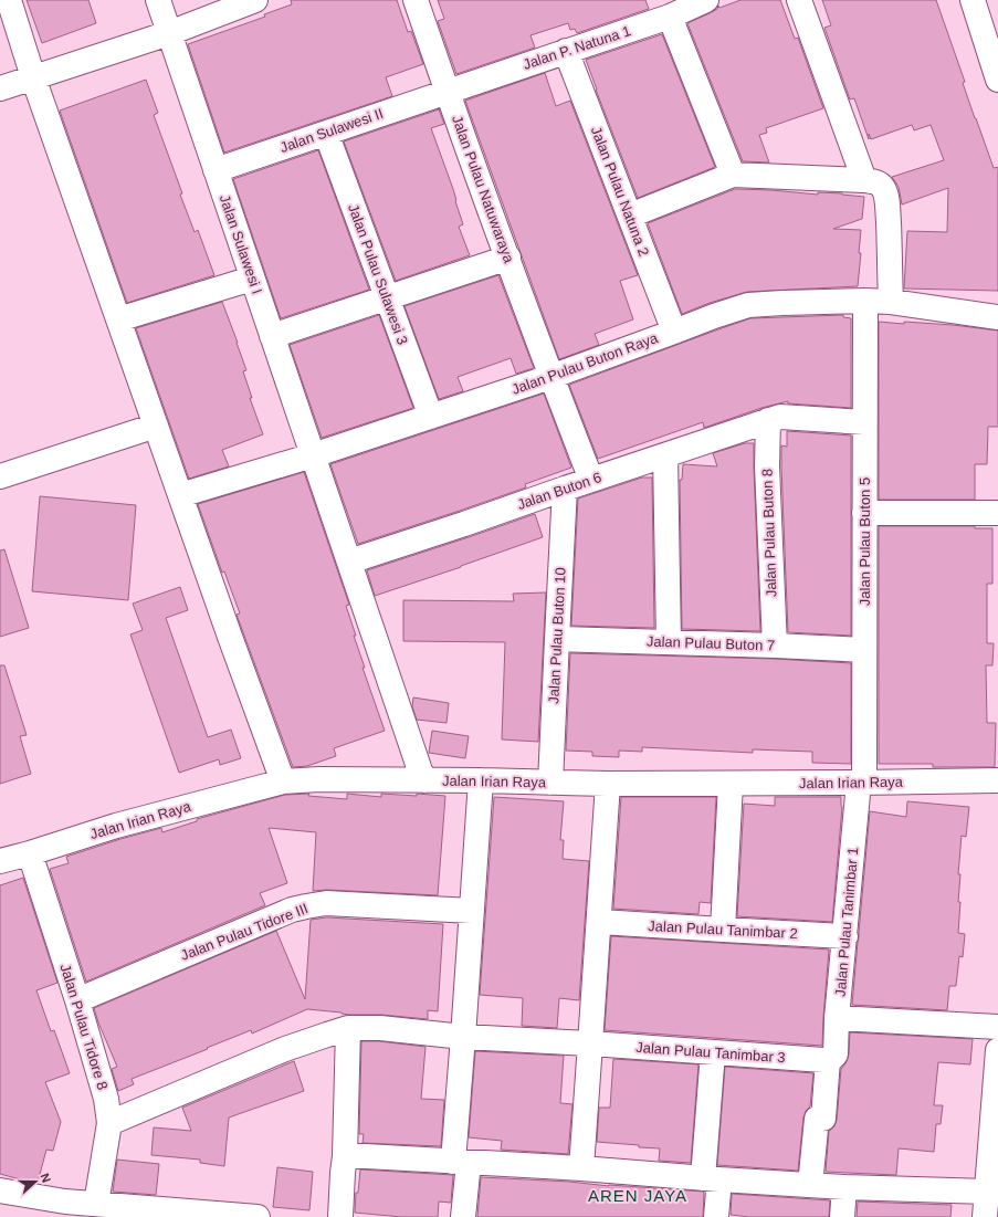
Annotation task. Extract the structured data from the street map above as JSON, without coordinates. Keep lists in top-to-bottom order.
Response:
{
  "streets": {
    "street": [
      "Jalan P. Natuna 1",
      "Jalan Sulawesi II",
      "Jalan Pulau Natuwaraya",
      "Jalan Pulau Natuna 2",
      "Jalan Sulawesi I",
      "Jalan Pulau Sulawesi 3",
      "Jalan Pulau Buton Raya",
      "Jalan Buton 6",
      "Jalan Pulau Buton 8",
      "Jalan Pulau Buton 5",
      "Jalan Pulau Buton 10",
      "Jalan Pulau Buton 7",
      "Jalan Irian Raya",
      "Jalan Pulau Tanimbar 1",
      "Jalan Pulau Tanimbar 2",
      "Jalan Pulau Tidore III",
      "Jalan Pulau Tidore 8",
      "Jalan Pulau Tanimbar 3"
    ]
  },
  "crossings": [
    ["Jalan P. Natuna 1", "Jalan Sulawesi II"],
    ["Jalan P. Natuna 1", "Jalan Pulau Natuwaraya"],
    ["Jalan P. Natuna 1", "Jalan Pulau Natuna 2"],
    ["Jalan Sulawesi II", "Jalan Pulau Natuwaraya"],
    ["Jalan Sulawesi II", "Jalan Sulawesi I"],
    ["Jalan Sulawesi II", "Jalan Pulau Sulawesi 3"],
    ["Jalan Pulau Natuwaraya", "Jalan Pulau Buton Raya"],
    ["Jalan Pulau Natuna 2", "Jalan Pulau Buton Raya"],
    ["Jalan Sulawesi I", "Jalan Pulau Buton Raya"],
    ["Jalan Sulawesi I", "Jalan Buton 6"],
    ["Jalan Sulawesi I", "Jalan Irian Raya"],
    ["Jalan Pulau Sulawesi 3", "Jalan Pulau Buton Raya"],
    ["Jalan Pulau Buton Raya", "Jalan Pulau Buton 5"],
    ["Jalan Buton 6", "Jalan Pulau Buton 8"],
    ["Jalan Buton 6", "Jalan Pulau Buton 5"],
    ["Jalan Buton 6", "Jalan Pulau Buton 10"],
    ["Jalan Pulau Buton 8", "Jalan Pulau Buton 7"],
    ["Jalan Pulau Buton 5", "Jalan Pulau Buton 7"],
    ["Jalan Pulau Buton 5", "Jalan Irian Raya"],
    ["Jalan Pulau Buton 5", "Jalan Pulau Tanimbar 1"],
    ["Jalan Pulau Buton 10", "Jalan Pulau Buton 7"],
    ["Jalan Pulau Buton 10", "Jalan Irian Raya"],
    ["Jalan Irian Raya", "Jalan Pulau Tanimbar 1"],
    ["Jalan Irian Raya", "Jalan Pulau Tidore 8"],
    ["Jalan Pulau Tanimbar 1", "Jalan Pulau Tanimbar 2"],
    ["Jalan Pulau Tanimbar 1", "Jalan Pulau Tanimbar 3"],
    ["Jalan Pulau Tidore III", "Jalan Pulau Tidore 8"],
    ["Jalan Pulau Tidore 8", "Jalan Pulau Tanimbar 3"]
  ],
  "districts": ["AREN JAYA"],
  "north": "right"
}
